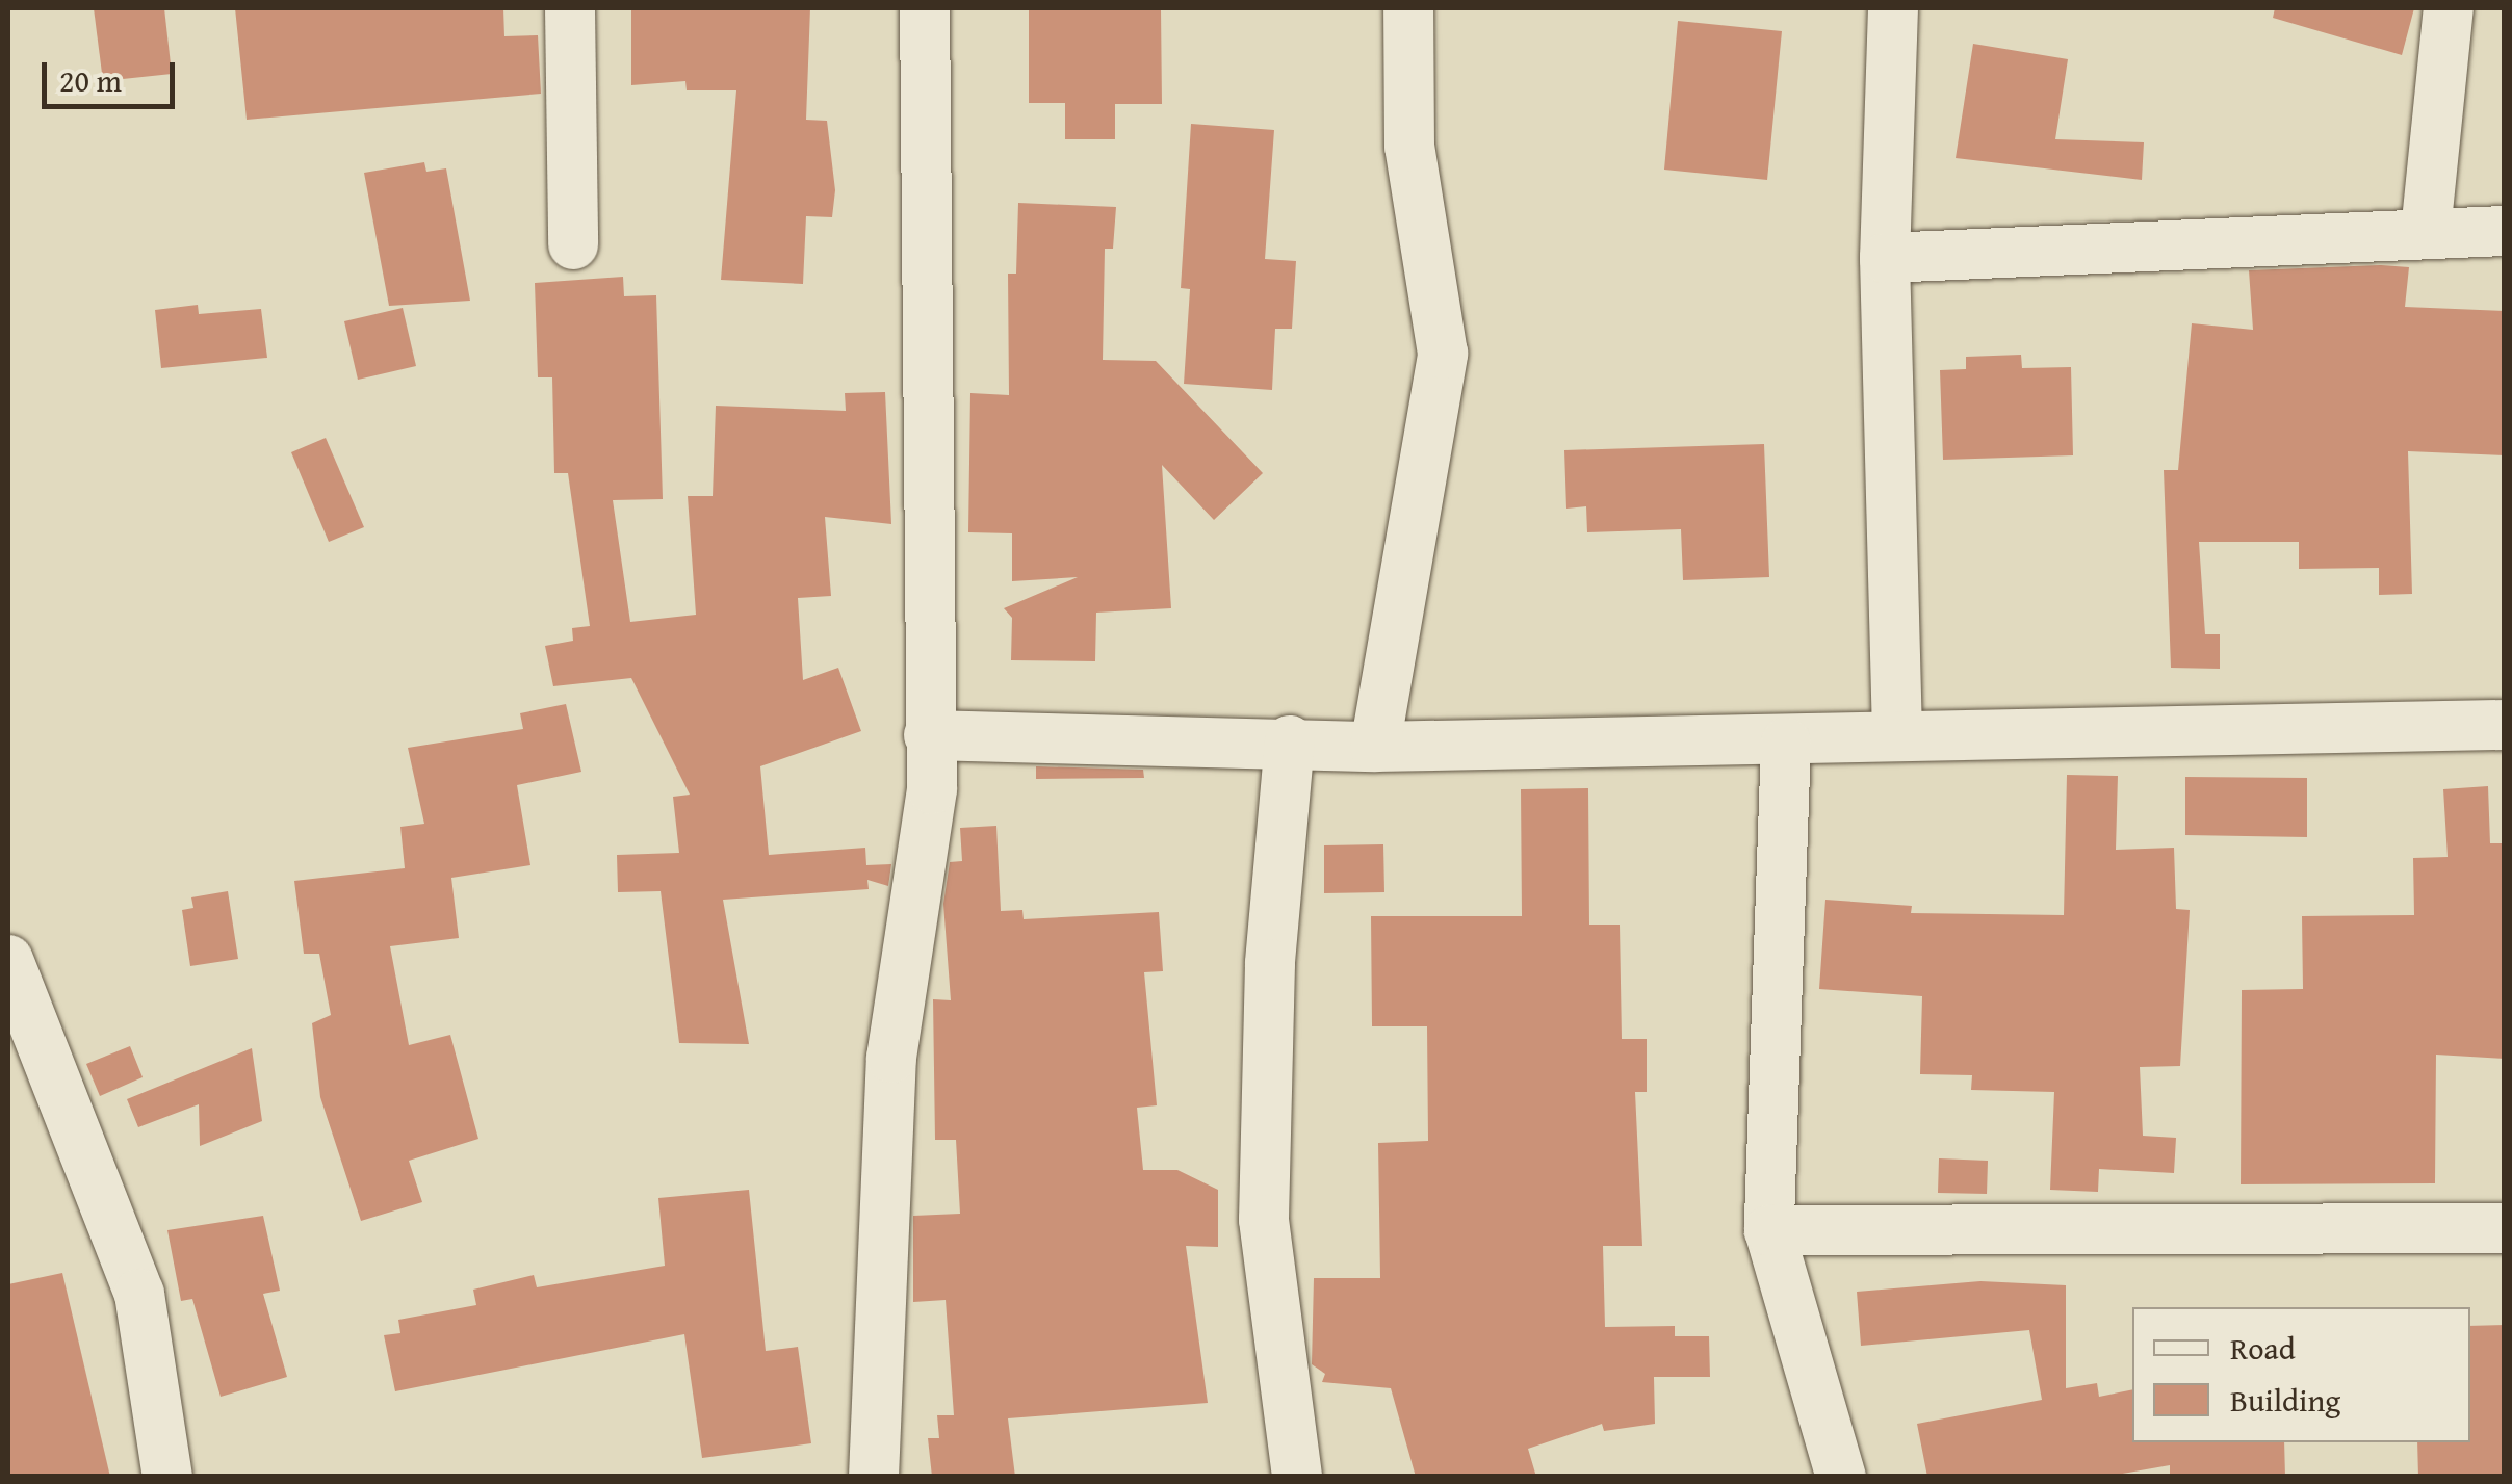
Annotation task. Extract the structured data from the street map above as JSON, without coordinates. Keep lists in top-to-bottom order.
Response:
{
  "legend": ["Road", "Building"],
  "scale_bar": "20 m"
}
